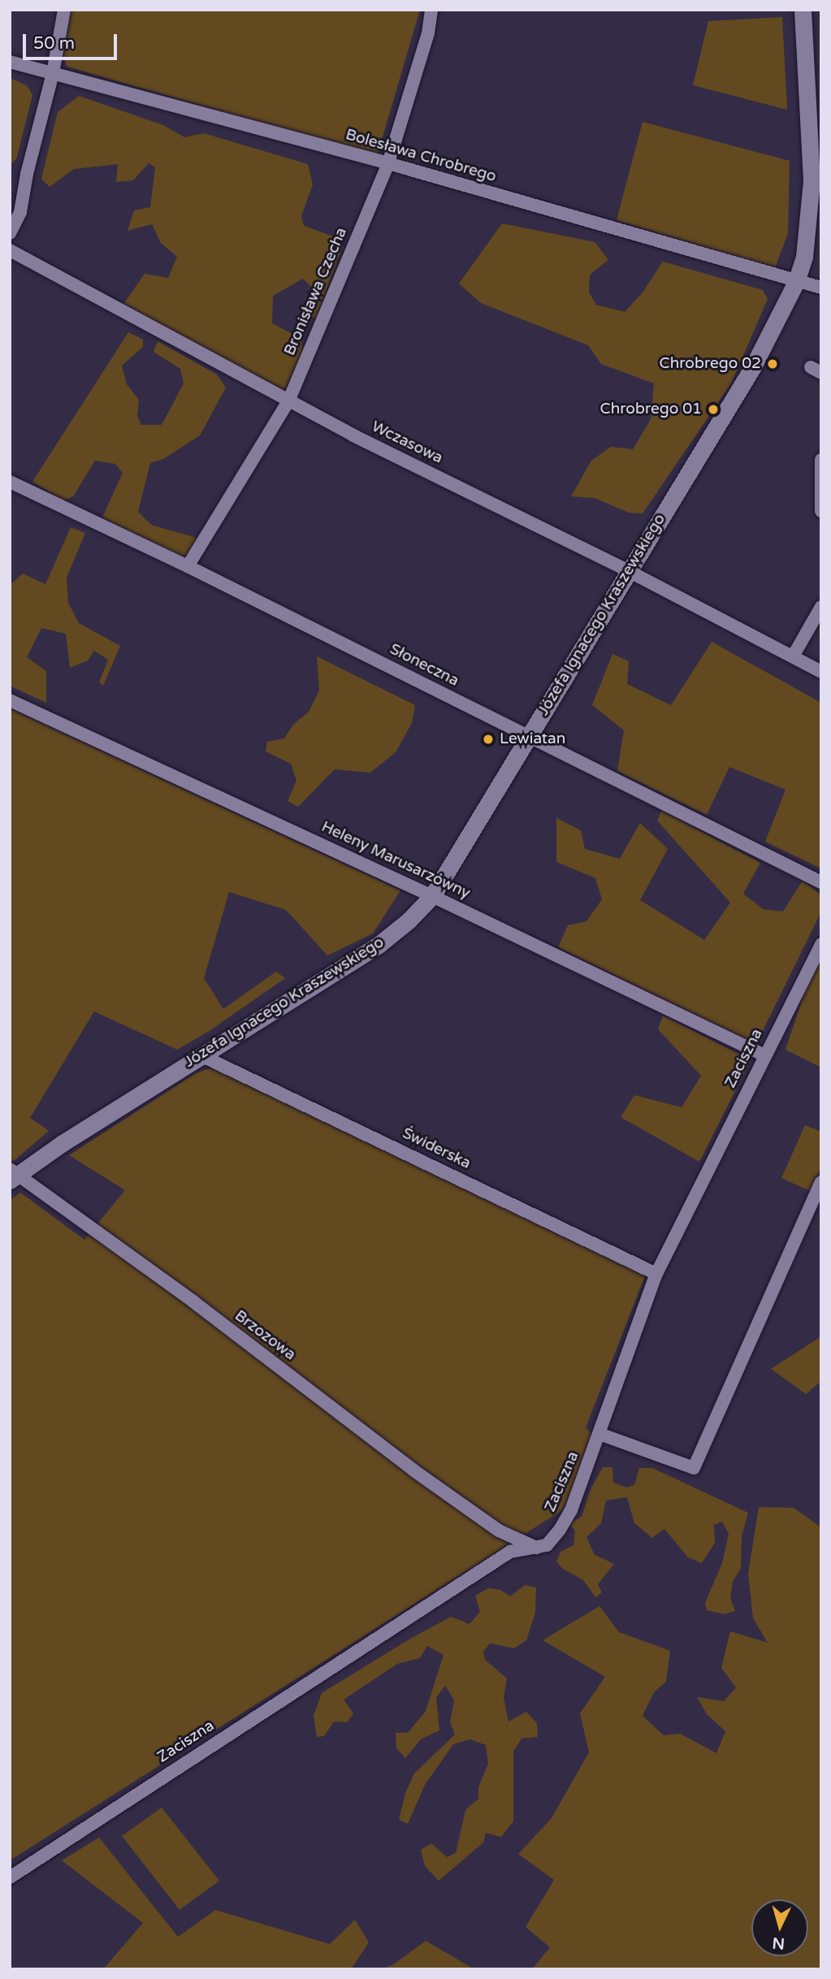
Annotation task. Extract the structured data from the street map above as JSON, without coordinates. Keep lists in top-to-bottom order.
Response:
{
  "streets": {
    "street": [
      "Bolesława Chrobrego",
      "Bronisława Czecha",
      "Wczasowa",
      "Józefa Ignacego Kraszewskiego",
      "Słoneczna",
      "Heleny Marusarzówny",
      "Zaciszna",
      "Świderska",
      "Brzozowa"
    ]
  },
  "crossings": [
    ["Bolesława Chrobrego", "Bronisława Czecha"],
    ["Bolesława Chrobrego", "Józefa Ignacego Kraszewskiego"],
    ["Bronisława Czecha", "Wczasowa"],
    ["Bronisława Czecha", "Słoneczna"],
    ["Wczasowa", "Józefa Ignacego Kraszewskiego"],
    ["Józefa Ignacego Kraszewskiego", "Słoneczna"],
    ["Józefa Ignacego Kraszewskiego", "Heleny Marusarzówny"],
    ["Józefa Ignacego Kraszewskiego", "Świderska"],
    ["Józefa Ignacego Kraszewskiego", "Brzozowa"],
    ["Heleny Marusarzówny", "Zaciszna"],
    ["Zaciszna", "Świderska"],
    ["Zaciszna", "Brzozowa"]
  ],
  "places": ["Chrobrego 02", "Chrobrego 01", "Lewiatan"],
  "scale_bar": "50 m",
  "north": "bottom"
}
